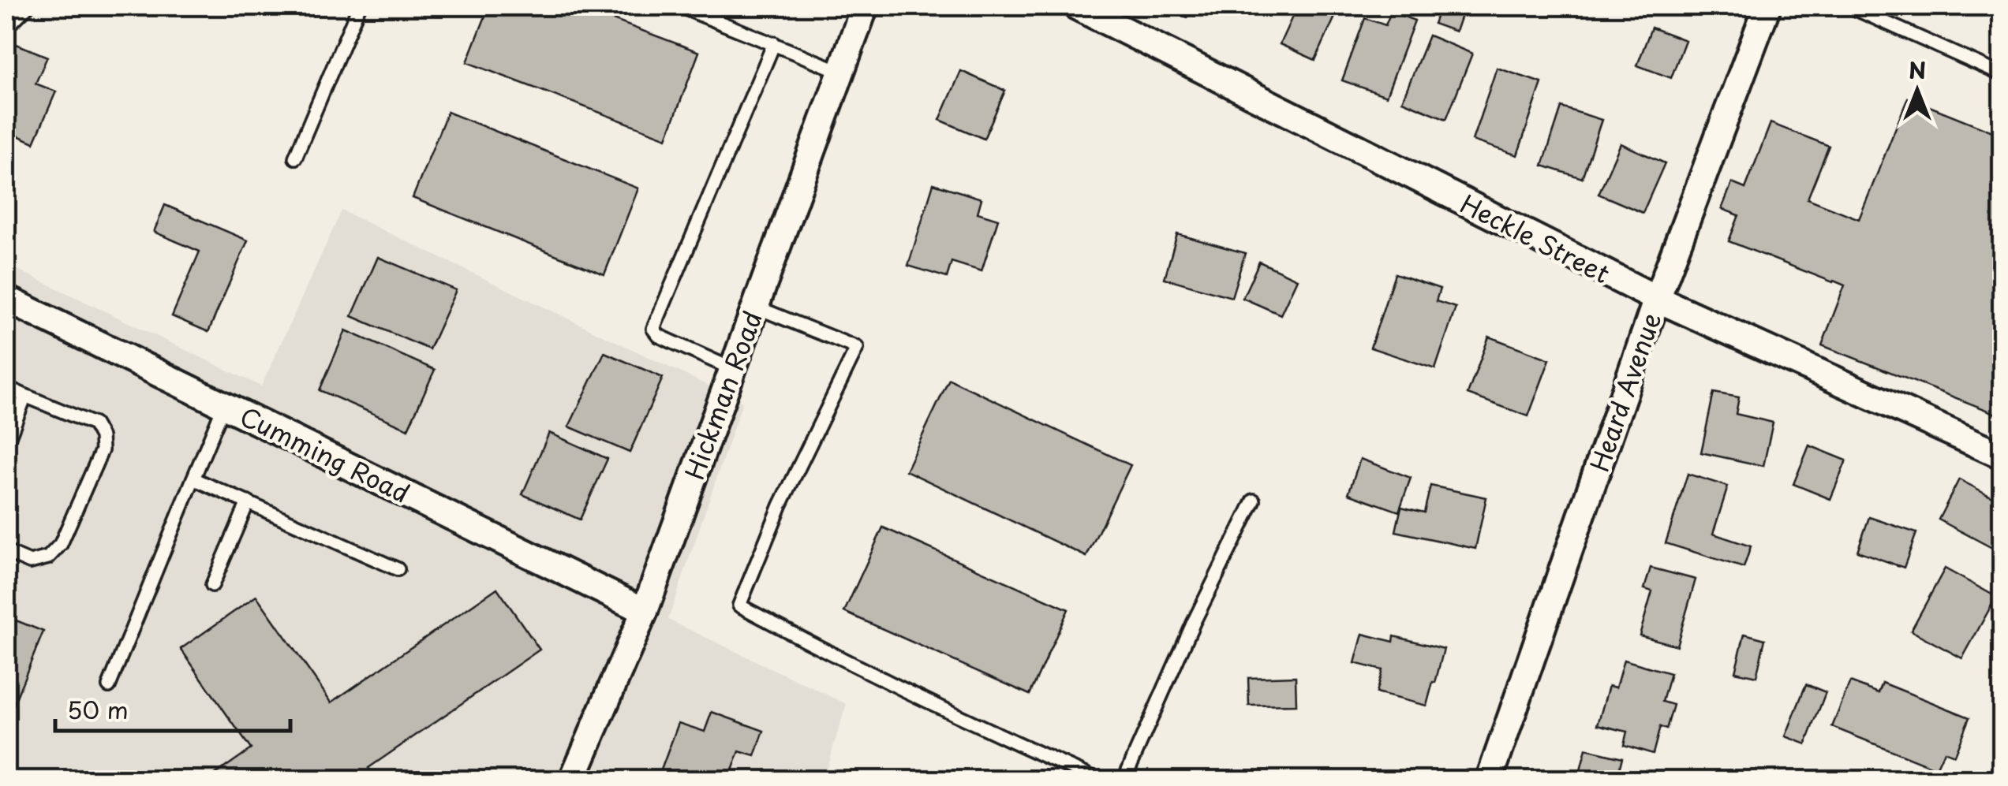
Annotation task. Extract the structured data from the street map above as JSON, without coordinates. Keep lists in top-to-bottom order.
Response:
{
  "streets": {
    "street": [
      "Heckle Street",
      "Heard Avenue",
      "Hickman Road",
      "Cumming Road"
    ]
  },
  "crossings": [
    ["Heckle Street", "Heard Avenue"],
    ["Hickman Road", "Cumming Road"]
  ],
  "scale_bar": "50 m",
  "north": "top"
}
